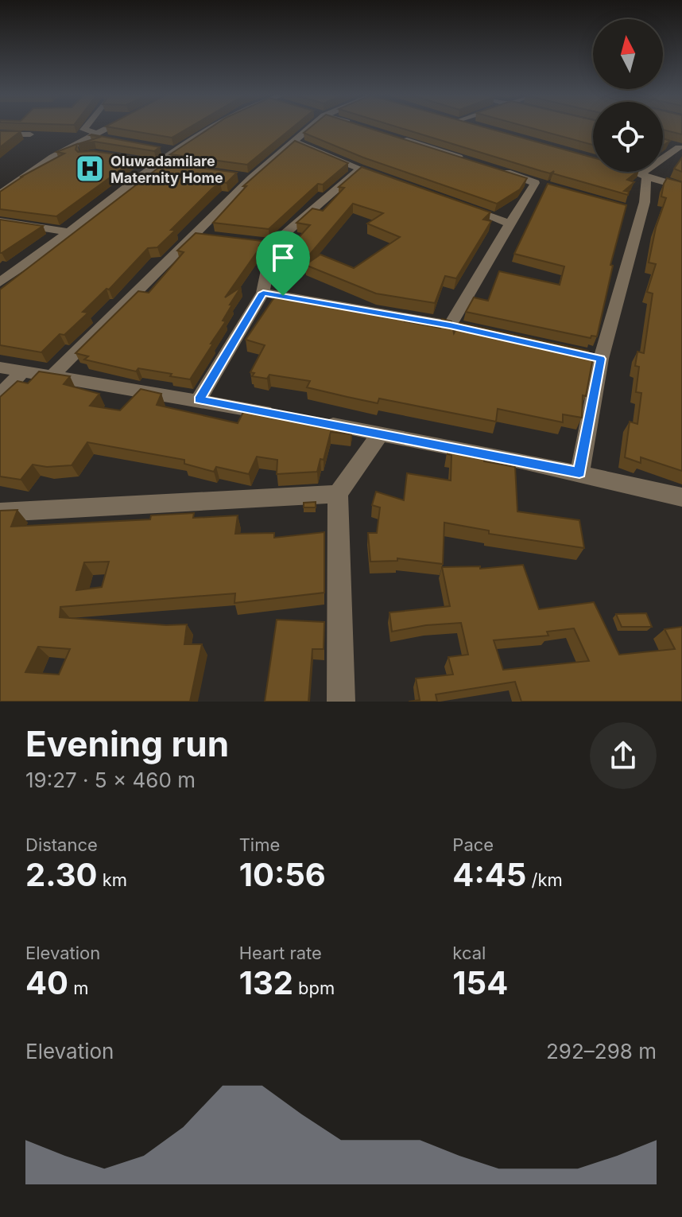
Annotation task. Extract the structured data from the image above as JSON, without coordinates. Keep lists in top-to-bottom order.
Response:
{
  "places": {
    "hospital": ["Oluwadamilare Maternity Home"]
  },
  "north": "top",
  "page": {
    "heading": ["Evening run", "19:27 · 5 × 460 m"],
    "stats": [
      ["Distance", "2.30 km"],
      ["Time", "10:56"],
      ["Pace", "4:45 /km"],
      ["Elevation", "40 m"],
      ["Heart rate", "132 bpm"],
      ["kcal", "154"]
    ],
    "chart": ["Elevation", "292–298 m"]
  }
}
